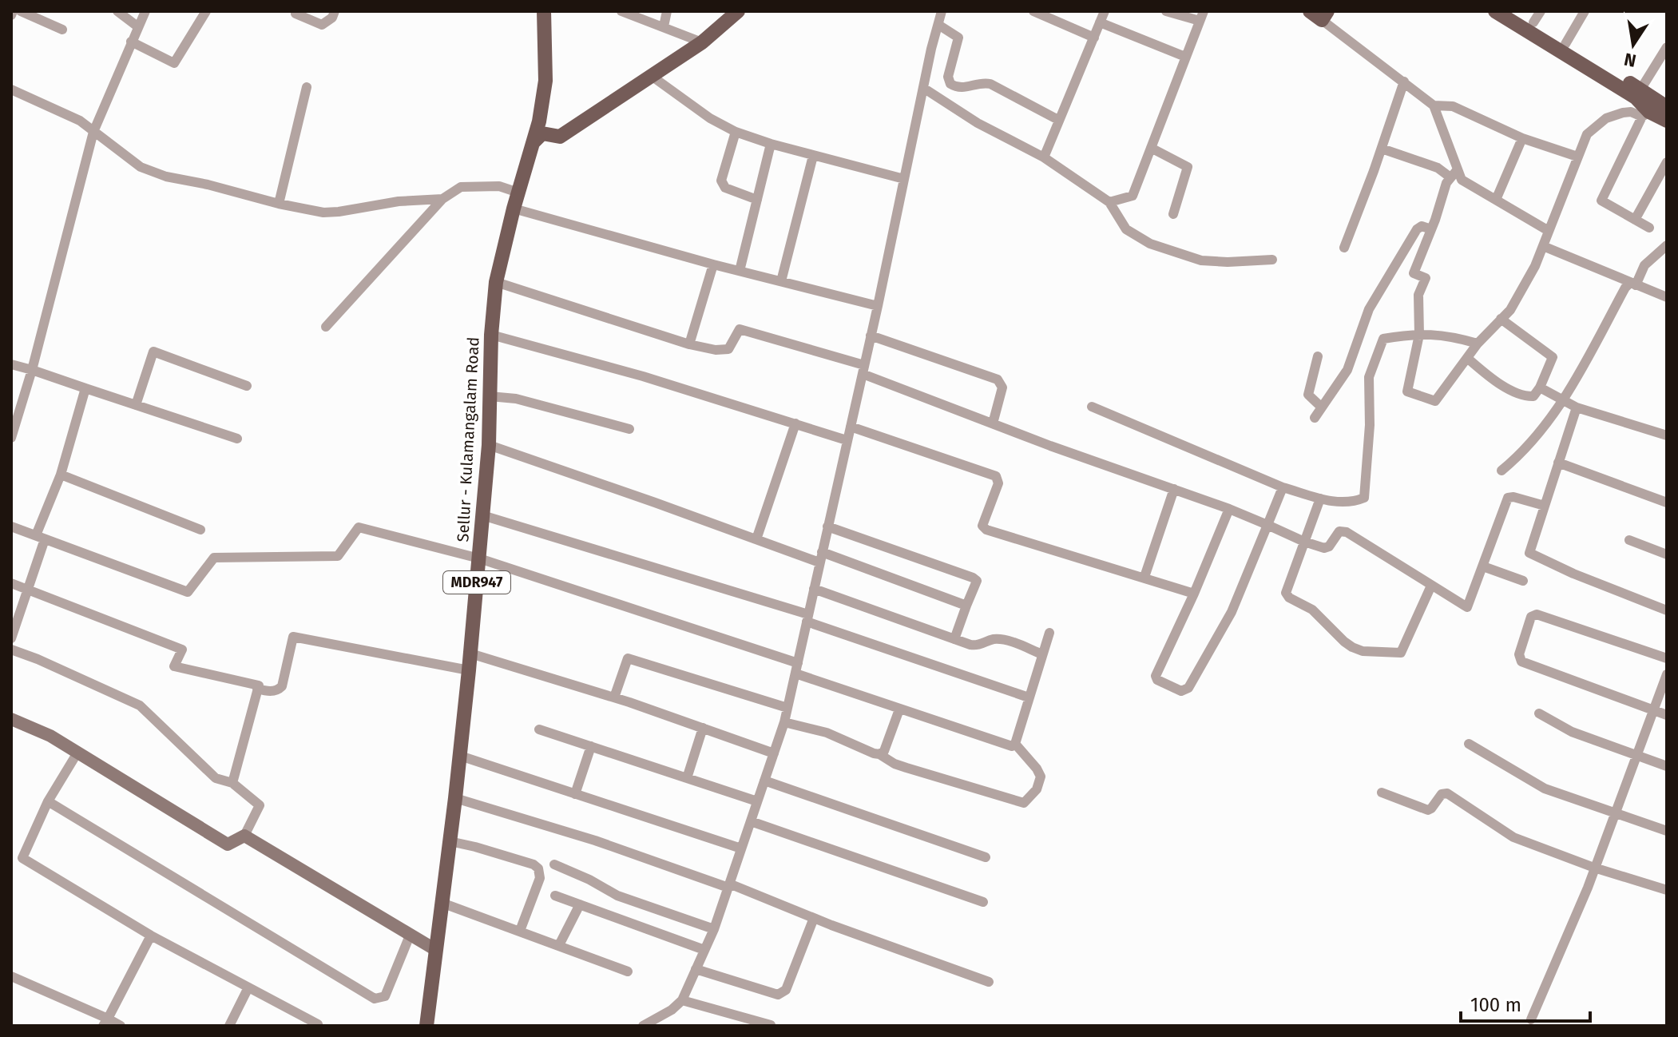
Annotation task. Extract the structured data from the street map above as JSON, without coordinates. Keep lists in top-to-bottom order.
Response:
{
  "streets": {
    "main road": ["Sellur - Kulamangalam Road", "MDR947"]
  },
  "scale_bar": "100 m",
  "north": "bottom"
}
